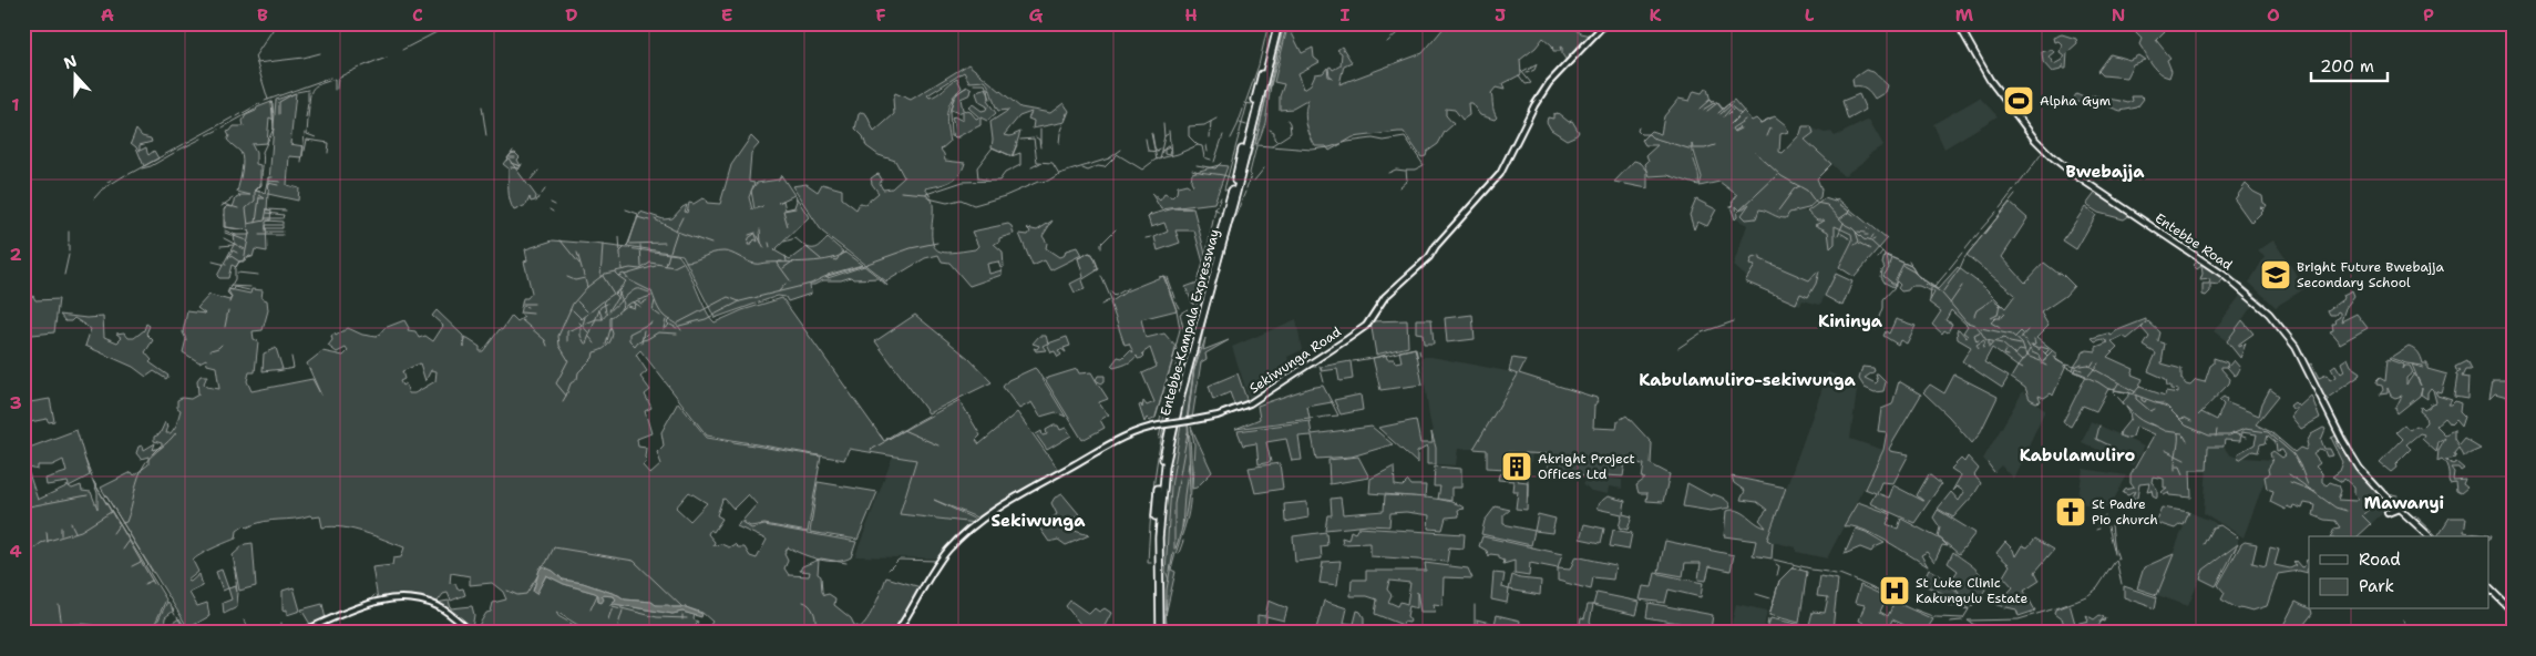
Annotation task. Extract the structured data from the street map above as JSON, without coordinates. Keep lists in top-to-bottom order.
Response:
{
  "streets": {
    "highway": ["Entebbe-Kampala Expressway"],
    "main road": ["Entebbe Road", "Sekiwunga Road"]
  },
  "districts": [
    "Bwebajja",
    "Kininya",
    "Kabulamuliro-sekiwunga",
    "Kabulamuliro",
    "Mawanyi",
    "Sekiwunga"
  ],
  "places": {
    "sports": ["Alpha Gym"],
    "school or university": ["Bright Future Bwebajja Secondary School"],
    "building": ["Akright Project Offices Ltd"],
    "church": ["St Padre Pio church"],
    "hospital": ["St Luke Clinic Kakungulu Estate"]
  },
  "legend": ["Road", "Park"],
  "scale_bar": "200 m",
  "north": "top",
  "grid": {
    "columns": [
      "A",
      "B",
      "C",
      "D",
      "E",
      "F",
      "G",
      "H",
      "I",
      "J",
      "K",
      "L",
      "M",
      "N",
      "O",
      "P"
    ],
    "rows": [
      "1",
      "2",
      "3",
      "4"
    ]
  }
}
